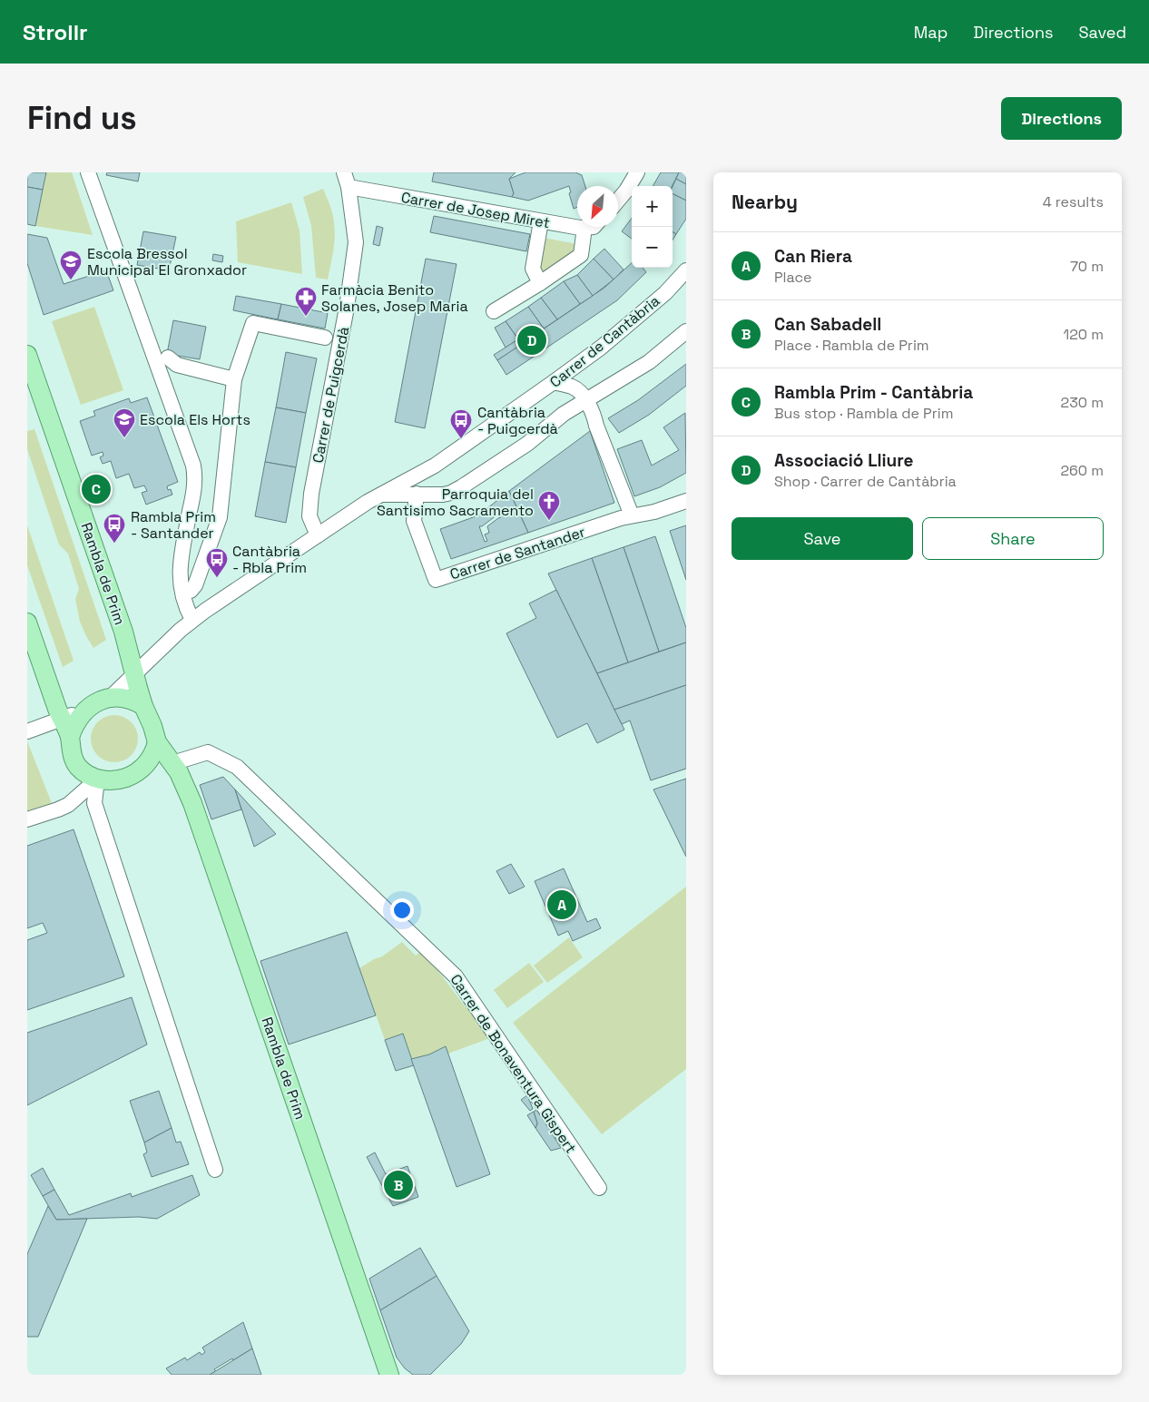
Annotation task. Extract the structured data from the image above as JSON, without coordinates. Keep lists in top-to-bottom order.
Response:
{
  "streets": {
    "main road": ["Rambla de Prim"],
    "street": [
      "Carrer de Josep Miret",
      "Carrer de Cantàbria",
      "Carrer de Puigcerdà",
      "Carrer de Santander",
      "Carrer de Bonaventura Gispert"
    ]
  },
  "crossings": [
    ["Carrer de Josep Miret", "Carrer de Puigcerdà"],
    ["Carrer de Cantàbria", "Carrer de Puigcerdà"],
    ["Carrer de Cantàbria", "Rambla de Prim"],
    ["Rambla de Prim", "Carrer de Bonaventura Gispert"]
  ],
  "places": {
    "school or university": ["Escola Bressol Municipal El Gronxador", "Escola Els Horts"],
    "pharmacy": ["Farmàcia Benito Solanes, Josep Maria"],
    "bus stop": ["Cantàbria - Puigcerdà", "Rambla Prim - Santander", "Cantàbria - Rbla Prim"],
    "church": ["Parroquia del Santisimo Sacramento"]
  },
  "north": "bottom left",
  "page": {
    "header": "Strollr",
    "nav": ["Map", "Directions", "Saved"],
    "buttons": [
      "Directions",
      ["Save", "Share"]
    ],
    "title": "Find us",
    "heading": ["Nearby", "4 results"],
    "map_buttons": ["+", "−"],
    "list": [
      {
        "mark": "A",
        "name": "Can Riera",
        "note": "Place",
        "value": "70 m"
      },
      {
        "mark": "B",
        "name": "Can Sabadell",
        "note": "Place · Rambla de Prim",
        "value": "120 m"
      },
      {
        "mark": "C",
        "name": "Rambla Prim - Cantàbria",
        "note": "Bus stop · Rambla de Prim",
        "value": "230 m"
      },
      {
        "mark": "D",
        "name": "Associació Lliure",
        "note": "Shop · Carrer de Cantàbria",
        "value": "260 m"
      }
    ],
    "pins": [
      "D",
      "C",
      "A",
      "B"
    ]
  }
}
